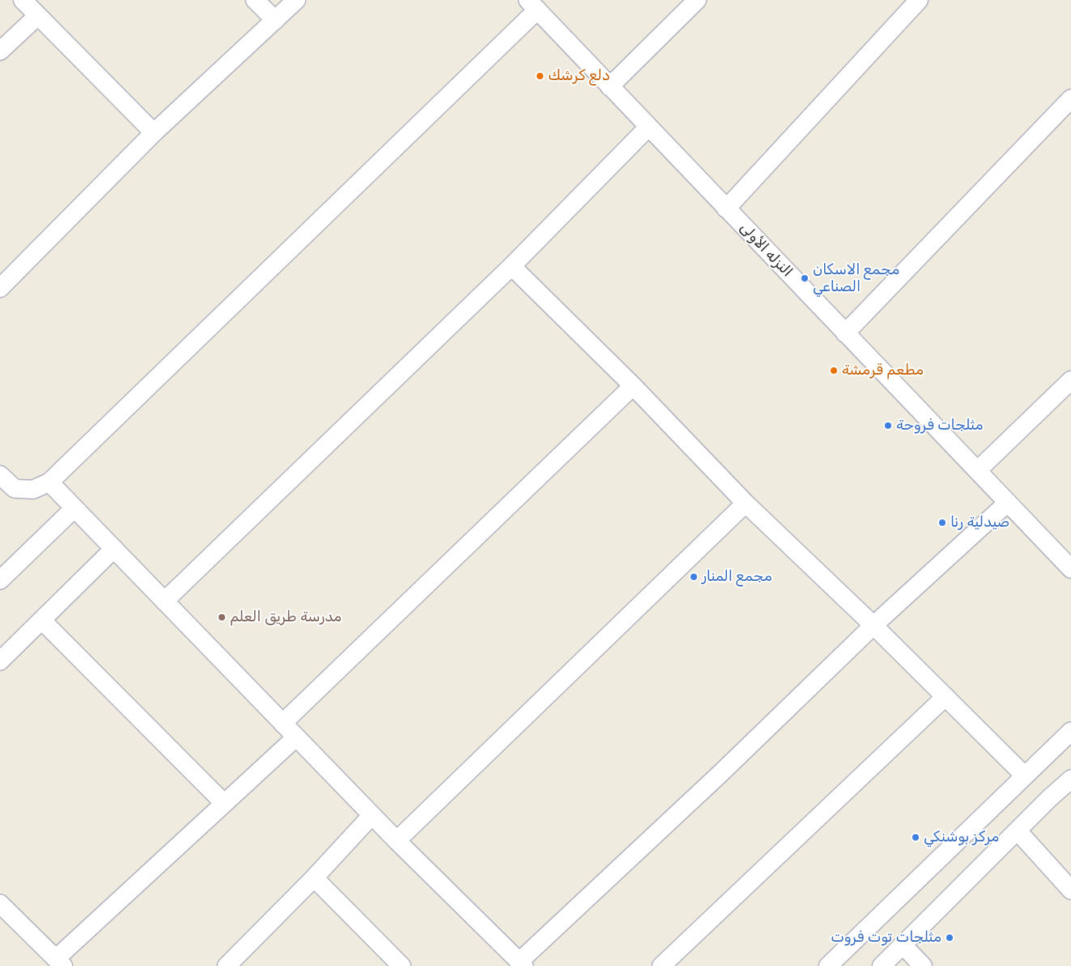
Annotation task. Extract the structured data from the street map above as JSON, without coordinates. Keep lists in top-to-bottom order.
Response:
{
  "streets": {
    "street": ["النزله الأولى"]
  },
  "places": [
    "دلع كرشك",
    "مجمع الاسكان الصناعي",
    "مطعم قرمشة",
    "مثلجات فروحة",
    "صيدلية رنا",
    "مجمع المنار",
    "مدرسة طريق العلم",
    "مركز بوشنكي",
    "مثلجات توت فروت"
  ]
}
